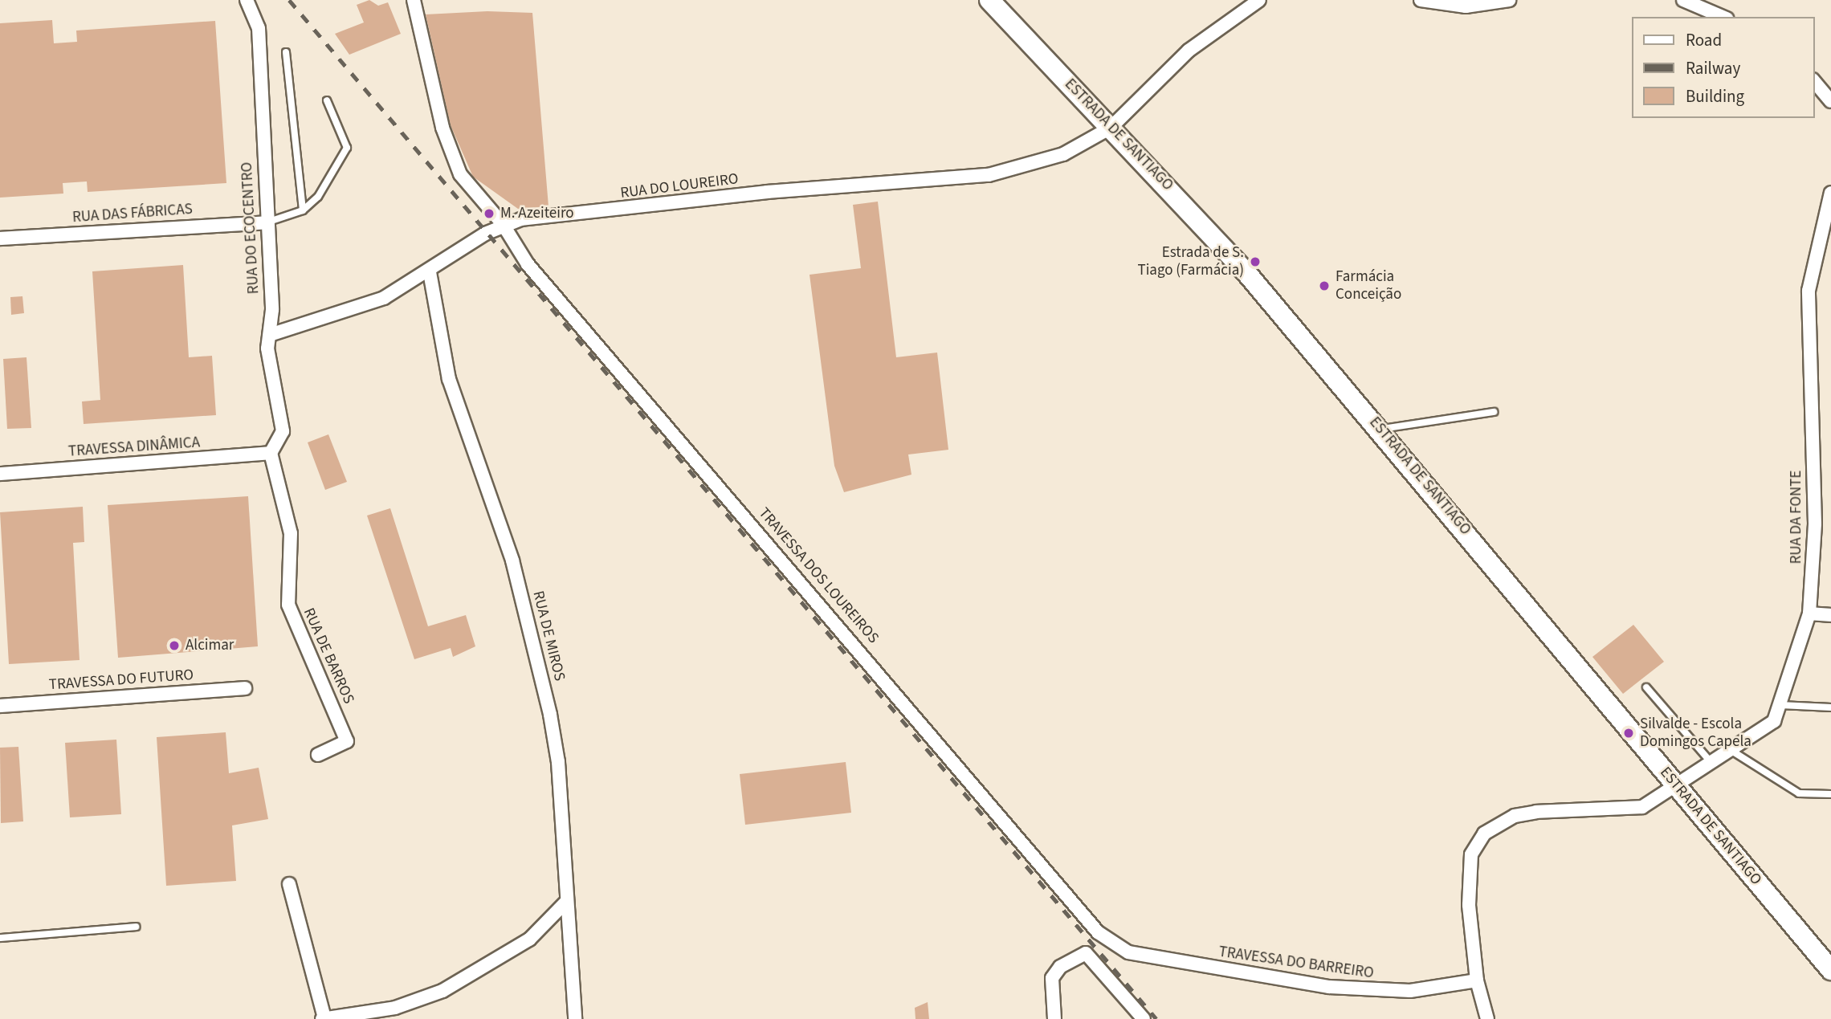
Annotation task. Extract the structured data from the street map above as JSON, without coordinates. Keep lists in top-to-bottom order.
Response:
{
  "streets": {
    "main road": ["ESTRADA DE SANTIAGO"],
    "street": [
      "RUA DO LOUREIRO",
      "RUA DAS FÁBRICAS",
      "RUA DO ECOCENTRO",
      "TRAVESSA DINÂMICA",
      "RUA DA FONTE",
      "TRAVESSA DOS LOUREIROS",
      "RUA DE MIROS",
      "RUA DE BARROS",
      "TRAVESSA DO FUTURO",
      "TRAVESSA DO BARREIRO"
    ]
  },
  "crossings": [
    ["ESTRADA DE SANTIAGO", "RUA DO LOUREIRO"],
    ["ESTRADA DE SANTIAGO", "RUA DA FONTE"],
    ["RUA DO LOUREIRO", "RUA DO ECOCENTRO"],
    ["RUA DO LOUREIRO", "TRAVESSA DOS LOUREIROS"],
    ["RUA DO LOUREIRO", "RUA DE MIROS"],
    ["RUA DAS FÁBRICAS", "RUA DO ECOCENTRO"],
    ["RUA DO ECOCENTRO", "TRAVESSA DINÂMICA"],
    ["RUA DO ECOCENTRO", "RUA DE BARROS"],
    ["TRAVESSA DINÂMICA", "RUA DE BARROS"],
    ["RUA DA FONTE", "TRAVESSA DO BARREIRO"],
    ["TRAVESSA DOS LOUREIROS", "TRAVESSA DO BARREIRO"]
  ],
  "places": [
    "M. Azeiteiro",
    "Estrada de S. Tiago (Farmácia)",
    "Farmácia Conceição",
    "Alcimar",
    "Silvalde - Escola Domingos Capela"
  ],
  "legend": ["Road", "Railway", "Building"]
}
